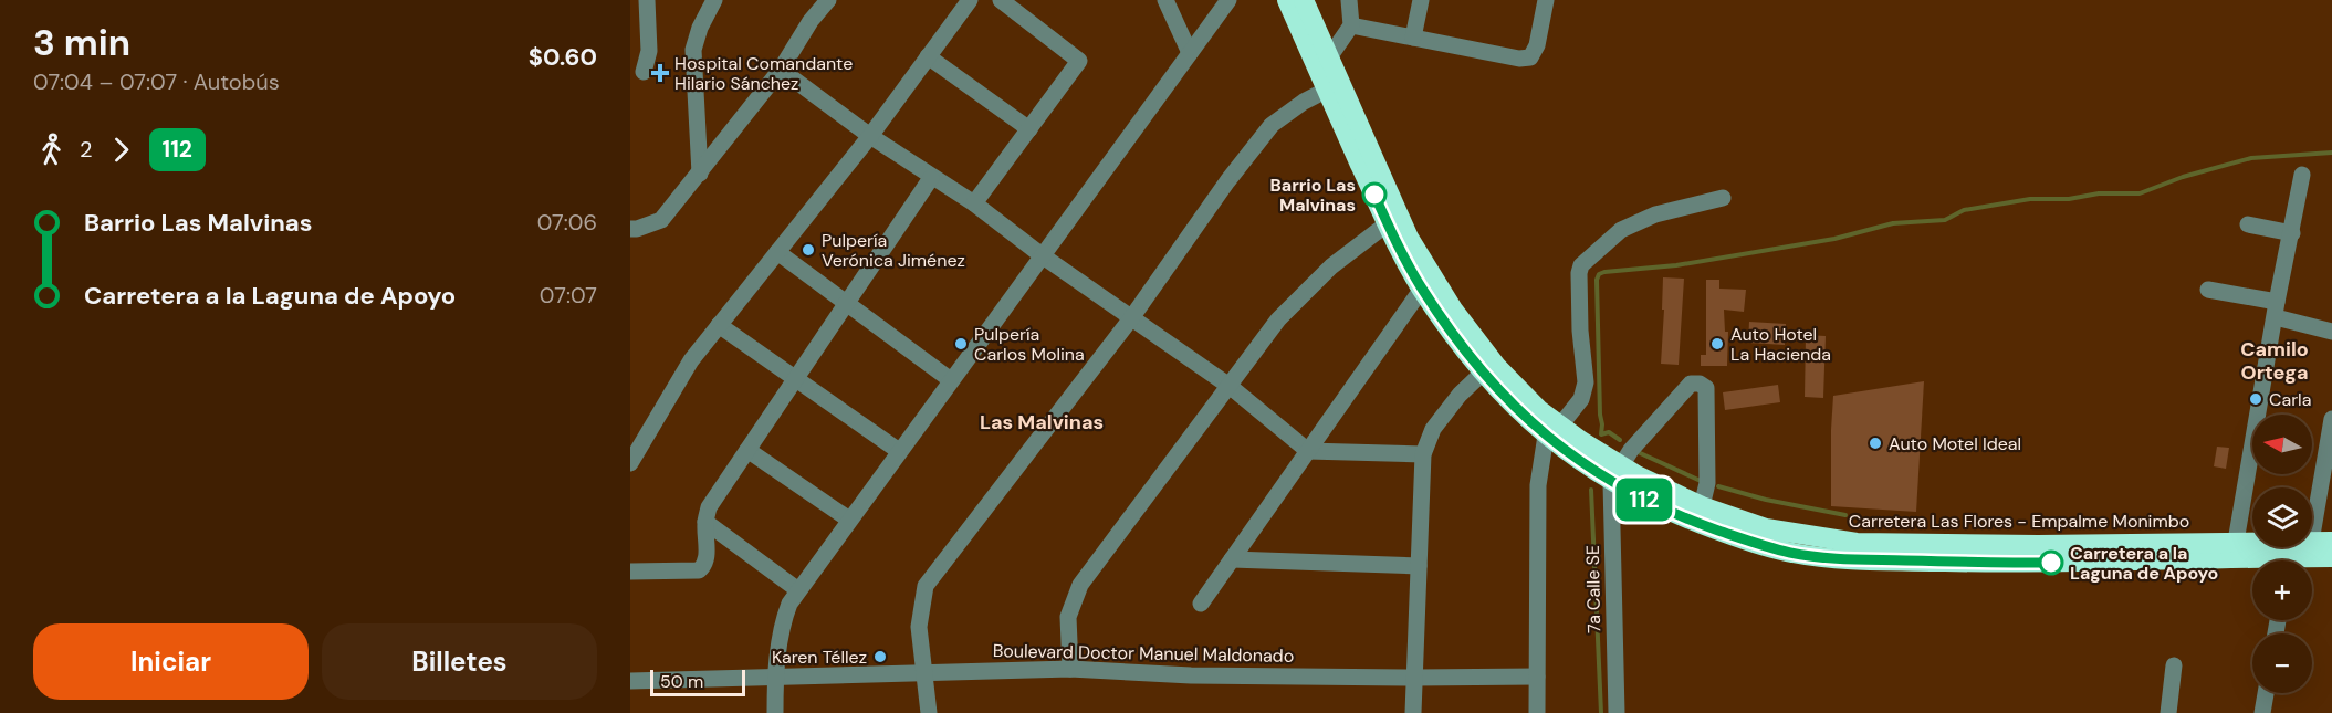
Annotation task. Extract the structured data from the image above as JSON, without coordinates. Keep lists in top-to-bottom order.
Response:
{
  "streets": {
    "highway": ["Carretera Las Flores - Empalme Monimbo"],
    "street": ["7a Calle SE", "Boulevard Doctor Manuel Maldonado"]
  },
  "crossings": [
    ["Carretera Las Flores - Empalme Monimbo", "7a Calle SE"]
  ],
  "districts": ["Camilo Ortega", "Las Malvinas"],
  "places": {
    "health": ["Hospital Comandante Hilario Sánchez"],
    "other": [
      "Barrio Las Malvinas",
      "Pulpería Verónica Jiménez",
      "Pulpería Carlos Molina",
      "Auto Hotel La Hacienda",
      "Carla",
      "Auto Motel Ideal",
      "Carretera a la Laguna de Apoyo",
      "Karen Téllez"
    ]
  },
  "lines": ["bus line 112"],
  "scale_bar": "50 m",
  "north": "left",
  "page": {
    "heading": ["3 min", "07:04 – 07:07 · Autobús", "$0.60"],
    "on_map": "112",
    "legs": ["2", "112"],
    "list": [
      {
        "name": "Barrio Las Malvinas",
        "value": "07:06"
      },
      {
        "name": "Carretera a la Laguna de Apoyo",
        "value": "07:07"
      }
    ],
    "map_buttons": ["+", "−"],
    "buttons": ["Iniciar", "Billetes"],
    "scale": "50 m"
  }
}
